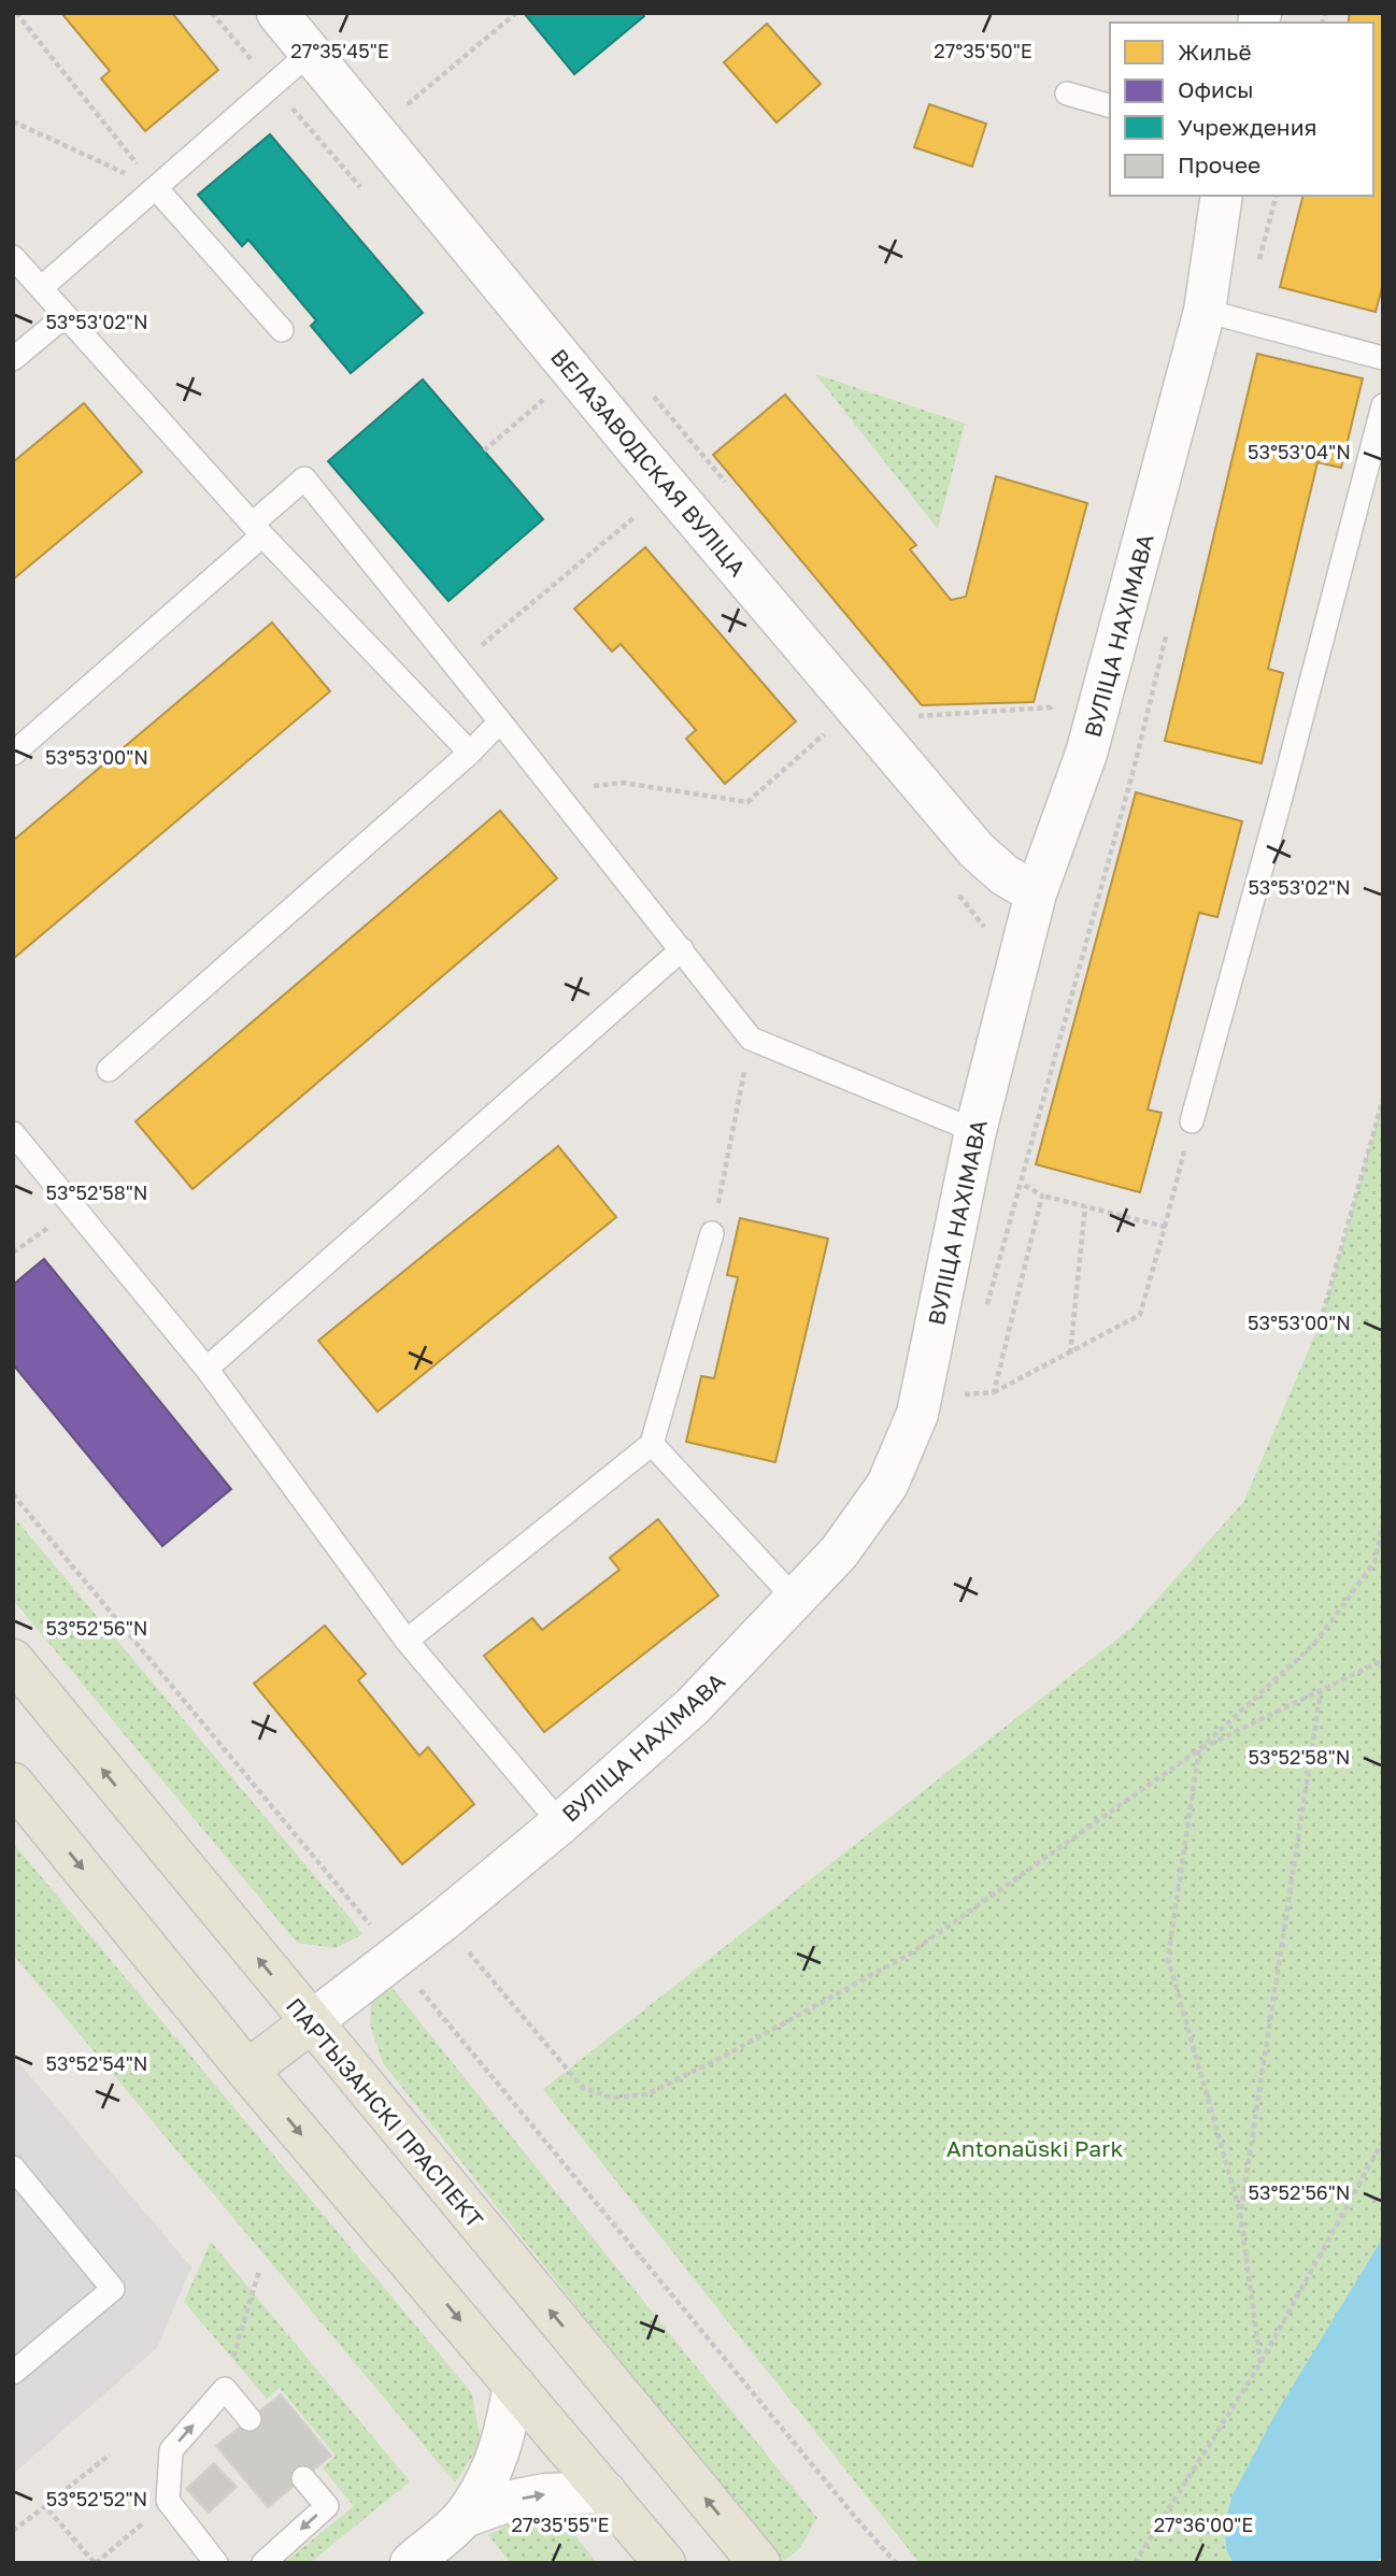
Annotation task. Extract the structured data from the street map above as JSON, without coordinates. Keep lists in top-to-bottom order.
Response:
{
  "streets": {
    "main road": ["ПАРТЫЗАНСКІ ПРАСПЕКТ"],
    "street": ["ВЕЛАЗАВОДСКАЯ ВУЛІЦА", "ВУЛІЦА НАХІМАВА"]
  },
  "crossings": [
    ["ВЕЛАЗАВОДСКАЯ ВУЛІЦА", "ВУЛІЦА НАХІМАВА"],
    ["ВУЛІЦА НАХІМАВА", "ПАРТЫЗАНСКІ ПРАСПЕКТ"]
  ],
  "parks": ["Antonaŭski Park"],
  "legend": [
    "Жильё",
    "Офисы",
    "Учреждения",
    "Прочее"
  ],
  "coordinates": [
    "27°35'45\"E",
    "27°35'50\"E",
    "53°53'02\"N",
    "53°53'04\"N",
    "53°53'00\"N",
    "53°52'58\"N",
    "53°52'56\"N",
    "53°52'54\"N",
    "53°52'52\"N",
    "27°35'55\"E",
    "27°36'00\"E"
  ]
}
